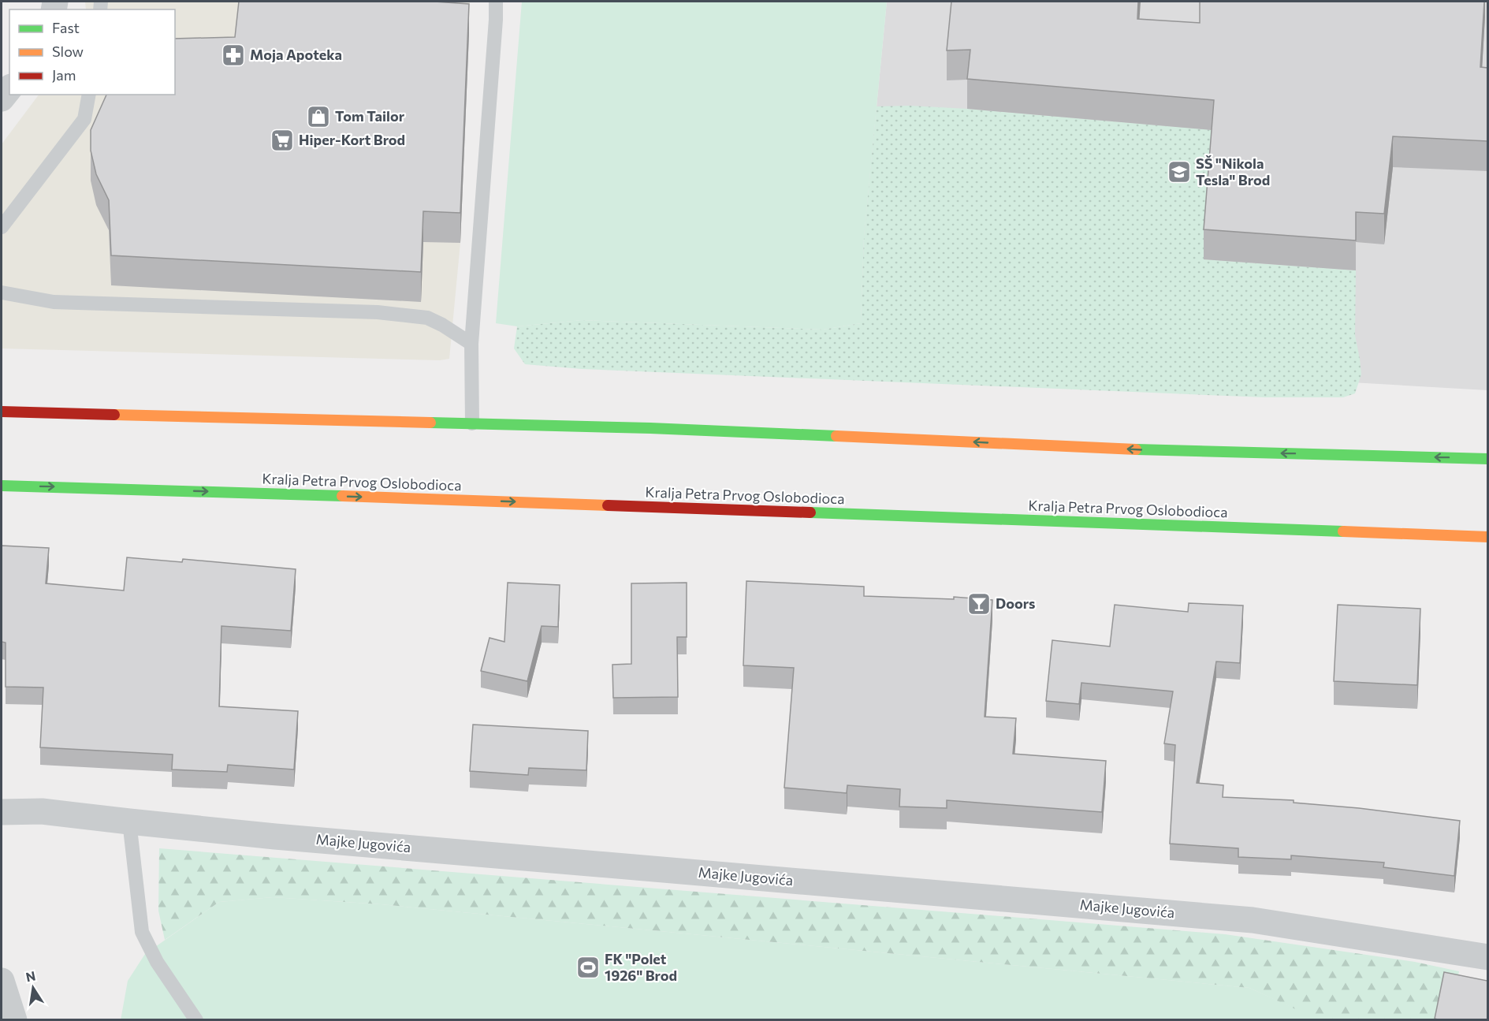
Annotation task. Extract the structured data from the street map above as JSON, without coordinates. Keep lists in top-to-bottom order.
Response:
{
  "streets": {
    "main road": ["Kralja Petra Prvog Oslobodioca"],
    "street": ["Majke Jugovića"]
  },
  "places": {
    "pharmacy": ["Moja Apoteka"],
    "shop": ["Tom Tailor"],
    "supermarket": ["Hiper-Kort Brod"],
    "school or university": ["SŠ \"Nikola Tesla\" Brod"],
    "bar": ["Doors"],
    "sports": ["FK \"Polet 1926\" Brod"]
  },
  "legend": ["Fast", "Slow", "Jam"],
  "north": "top"
}
